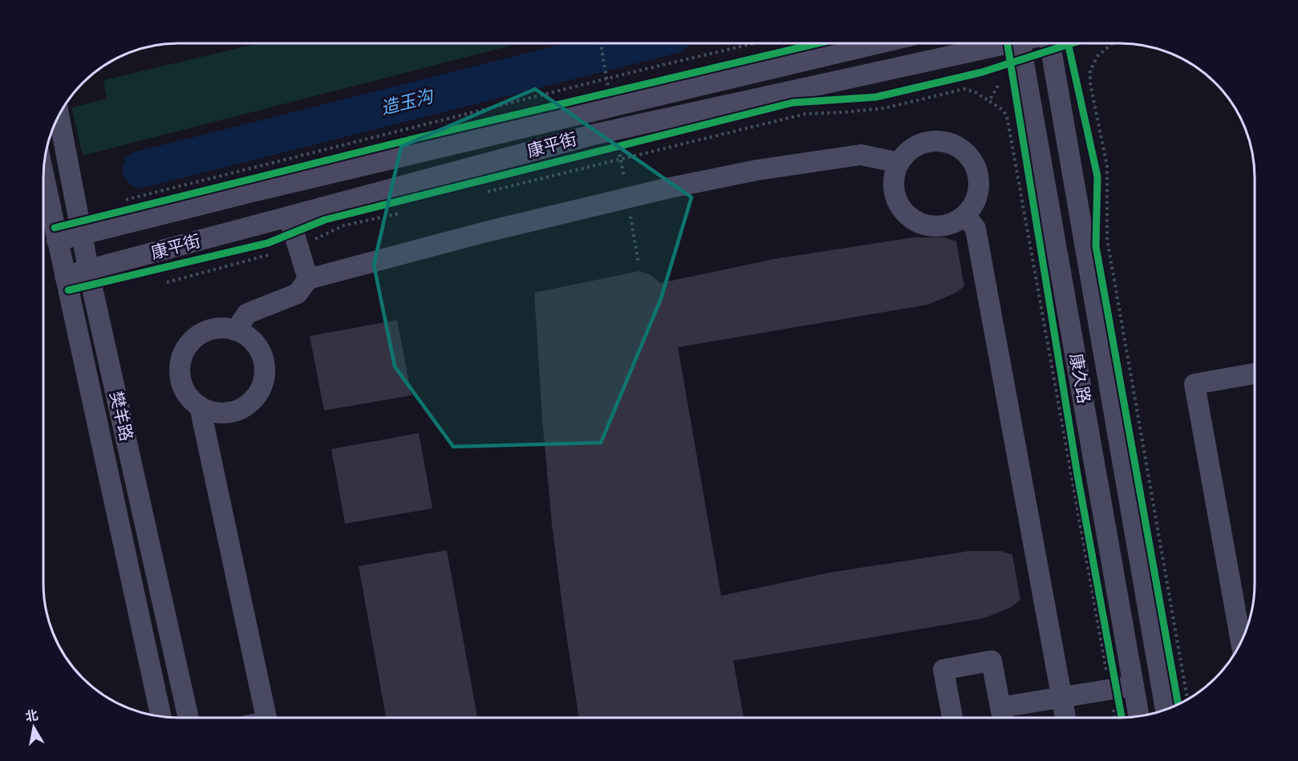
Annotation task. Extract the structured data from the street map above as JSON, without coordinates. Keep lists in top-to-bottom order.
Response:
{
  "streets": {
    "street": ["康平街", "康久路", "樊羊路"]
  },
  "crossings": [
    ["康平街", "樊羊路"]
  ],
  "water": ["造玉沟"],
  "north": "top"
}
